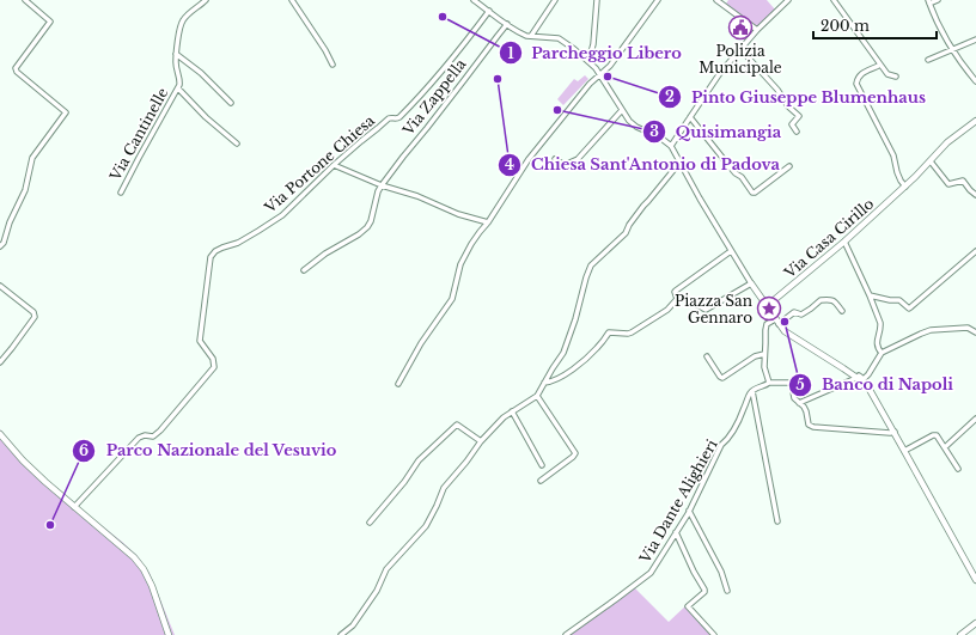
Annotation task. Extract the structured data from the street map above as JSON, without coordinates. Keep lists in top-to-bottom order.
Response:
{
  "streets": {
    "street": [
      "Via Zappella",
      "Via Cantinelle",
      "Via Portone Chiesa",
      "Via Casa Cirillo",
      "Via Dante Alighieri"
    ]
  },
  "places": {
    "other": [
      "Parcheggio Libero",
      "Pinto Giuseppe Blumenhaus",
      "Chiesa Sant'Antonio di Padova",
      "Quisimangia",
      "Banco di Napoli",
      "Parco Nazionale del Vesuvio"
    ],
    "public building": ["Polizia Municipale"],
    "place": ["Piazza San Gennaro"]
  },
  "scale_bar": "200 m"
}
